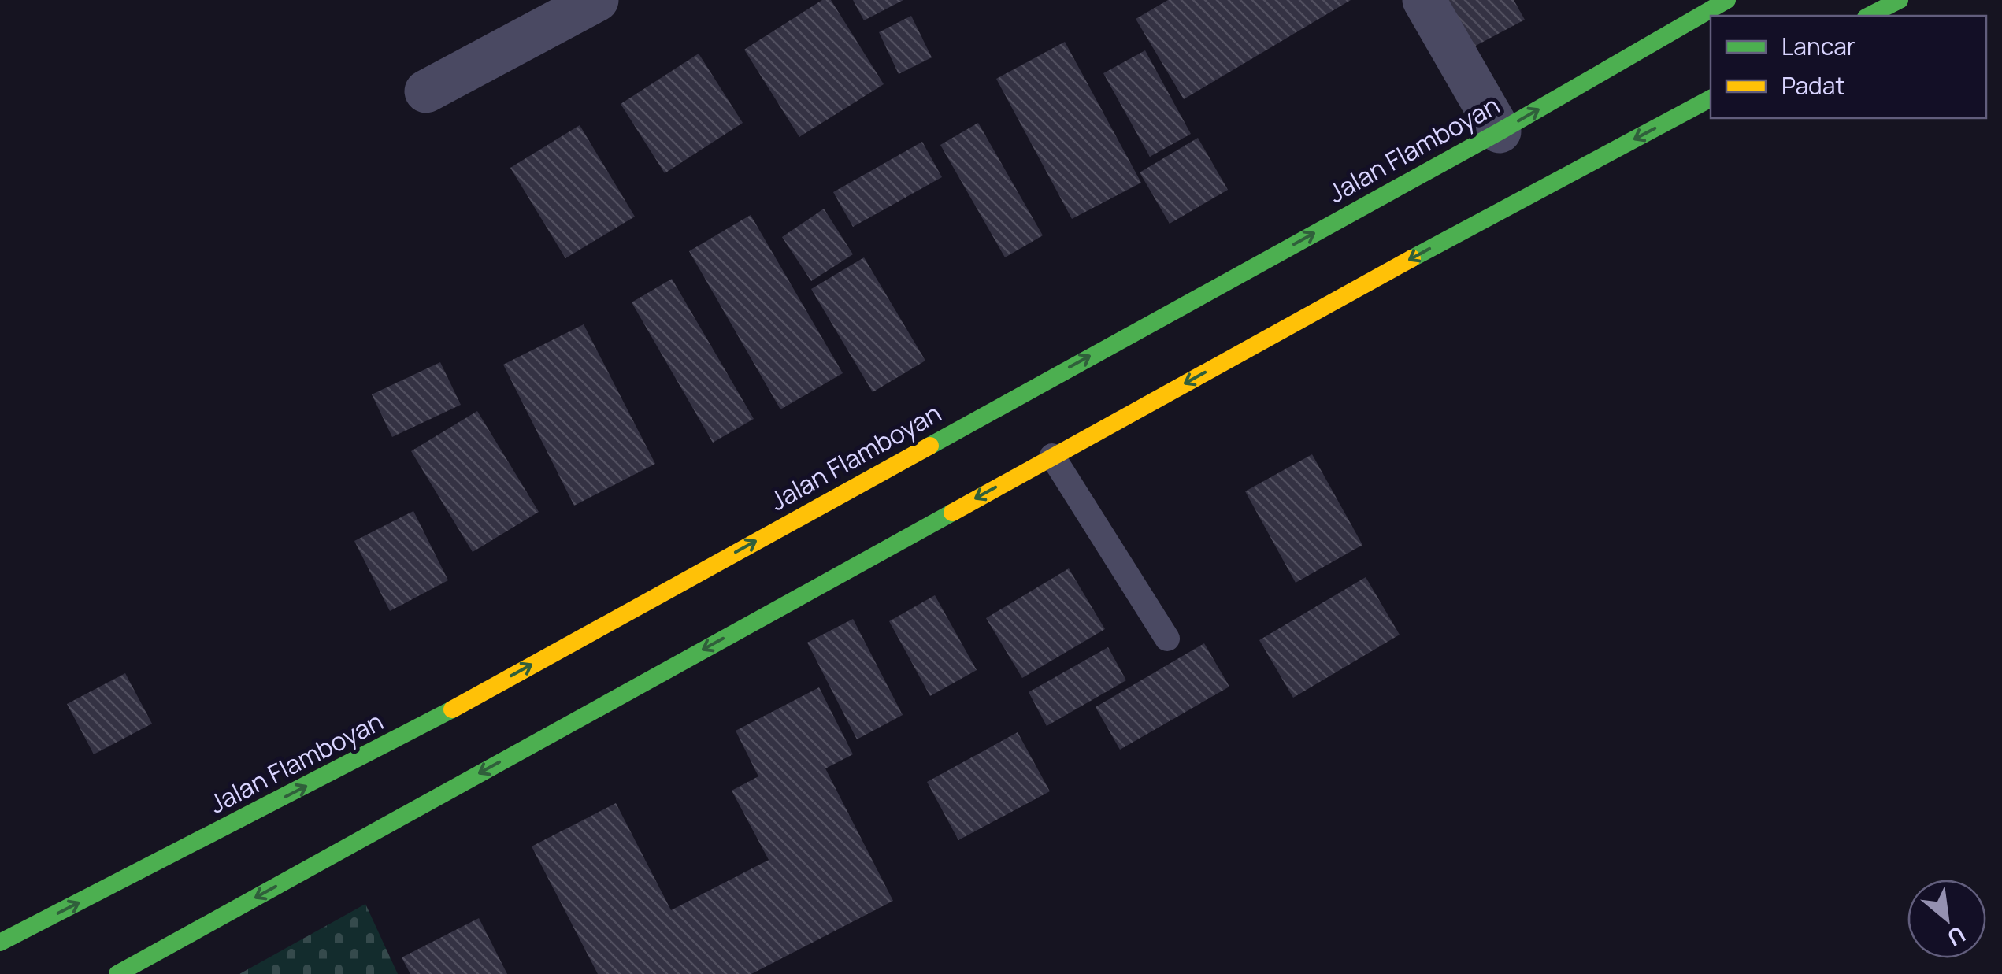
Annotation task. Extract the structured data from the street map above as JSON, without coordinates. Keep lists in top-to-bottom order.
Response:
{
  "streets": {
    "main road": ["Jalan Flamboyan"]
  },
  "legend": ["Lancar", "Padat"],
  "north": "bottom right"
}
